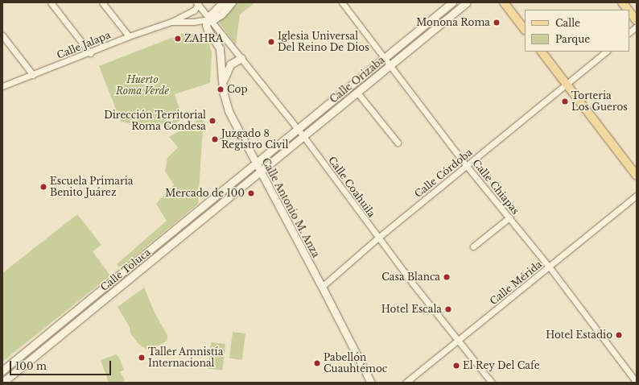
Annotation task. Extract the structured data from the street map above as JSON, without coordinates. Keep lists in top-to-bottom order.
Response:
{
  "streets": {
    "street": [
      "Calle Jalapa",
      "Calle Orizaba",
      "Calle Córdoba",
      "Calle Coahuila",
      "Calle Chiapas",
      "Calle Antonio M. Anza",
      "Calle Toluca",
      "Calle Mérida"
    ]
  },
  "crossings": [
    ["Calle Jalapa", "Calle Coahuila"],
    ["Calle Jalapa", "Calle Antonio M. Anza"],
    ["Calle Orizaba", "Calle Coahuila"],
    ["Calle Orizaba", "Calle Chiapas"],
    ["Calle Orizaba", "Calle Antonio M. Anza"],
    ["Calle Orizaba", "Calle Toluca"],
    ["Calle Córdoba", "Calle Coahuila"],
    ["Calle Córdoba", "Calle Chiapas"],
    ["Calle Córdoba", "Calle Antonio M. Anza"],
    ["Calle Coahuila", "Calle Antonio M. Anza"],
    ["Calle Coahuila", "Calle Mérida"],
    ["Calle Chiapas", "Calle Mérida"],
    ["Calle Antonio M. Anza", "Calle Toluca"]
  ],
  "parks": ["Huerto Roma Verde"],
  "places": [
    "Monona Roma",
    "ZAHRA",
    "Iglesia Universal Del Reino De Dios",
    "Cop",
    "Torteria Los Gueros",
    "Dirección Territorial Roma Condesa",
    "Juzgado 8 Registro Civil",
    "Escuela Primaria Benito Juárez",
    "Mercado de 100",
    "Casa Blanca",
    "Hotel Escala",
    "Hotel Estadio",
    "Taller Amnistía Internacional",
    "Pabellón Cuauhtémoc",
    "El Rey Del Cafe"
  ],
  "legend": ["Calle", "Parque"],
  "scale_bar": "100 m"
}
